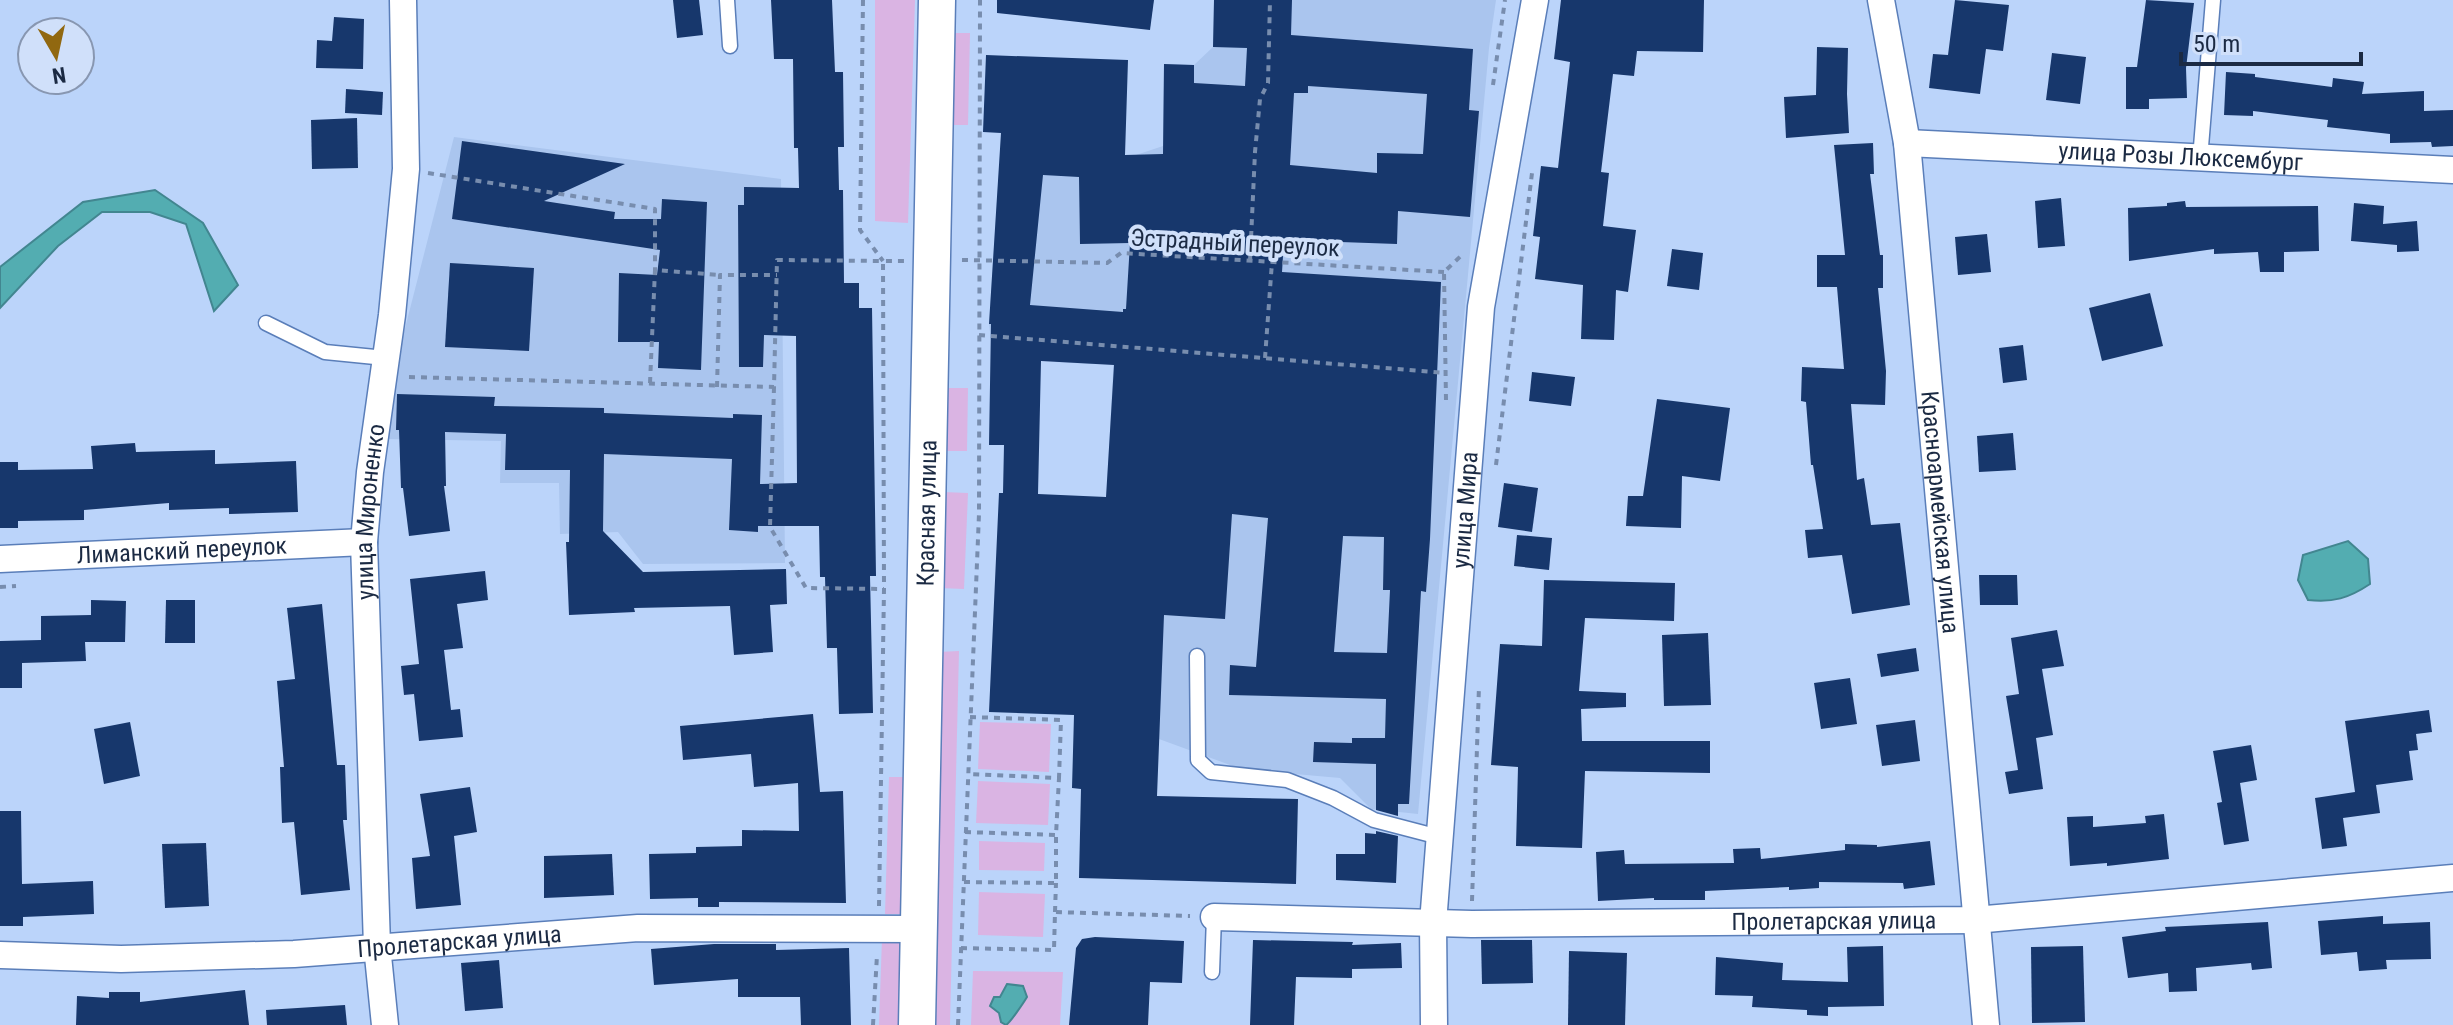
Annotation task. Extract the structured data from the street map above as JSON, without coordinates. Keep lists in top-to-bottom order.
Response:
{
  "streets": {
    "main road": ["Красная улица"],
    "street": [
      "улица Розы Люксембург",
      "улица Мира",
      "улица Мироненко",
      "Красноармейская улица",
      "Лиманский переулок",
      "Пролетарская улица"
    ],
    "path": ["Эстрадный переулок"]
  },
  "crossings": [
    ["улица Розы Люксембург", "Красноармейская улица"],
    ["Эстрадный переулок", "Красная улица"],
    ["улица Мира", "Пролетарская улица"],
    ["улица Мироненко", "Лиманский переулок"],
    ["улица Мироненко", "Пролетарская улица"],
    ["Красная улица", "Пролетарская улица"],
    ["Красноармейская улица", "Пролетарская улица"]
  ],
  "scale_bar": "50 m",
  "north": "bottom"
}
